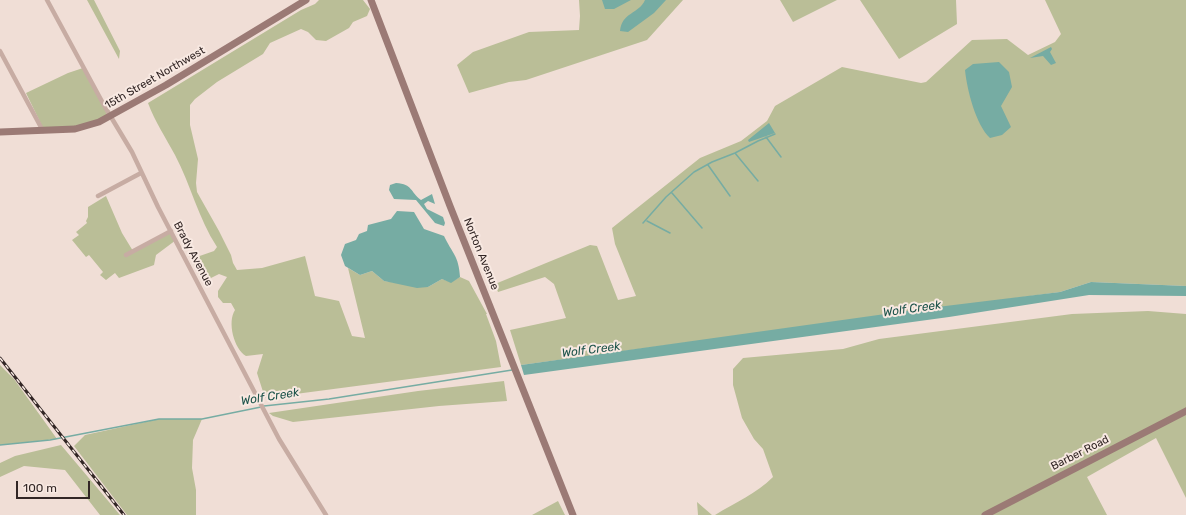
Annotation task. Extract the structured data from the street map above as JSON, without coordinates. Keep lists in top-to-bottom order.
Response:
{
  "streets": {
    "main road": ["15th Street Northwest", "Norton Avenue", "Barber Road"],
    "street": ["Brady Avenue"]
  },
  "crossings": [
    ["15th Street Northwest", "Brady Avenue"]
  ],
  "water": ["Wolf Creek"],
  "scale_bar": "100 m"
}
